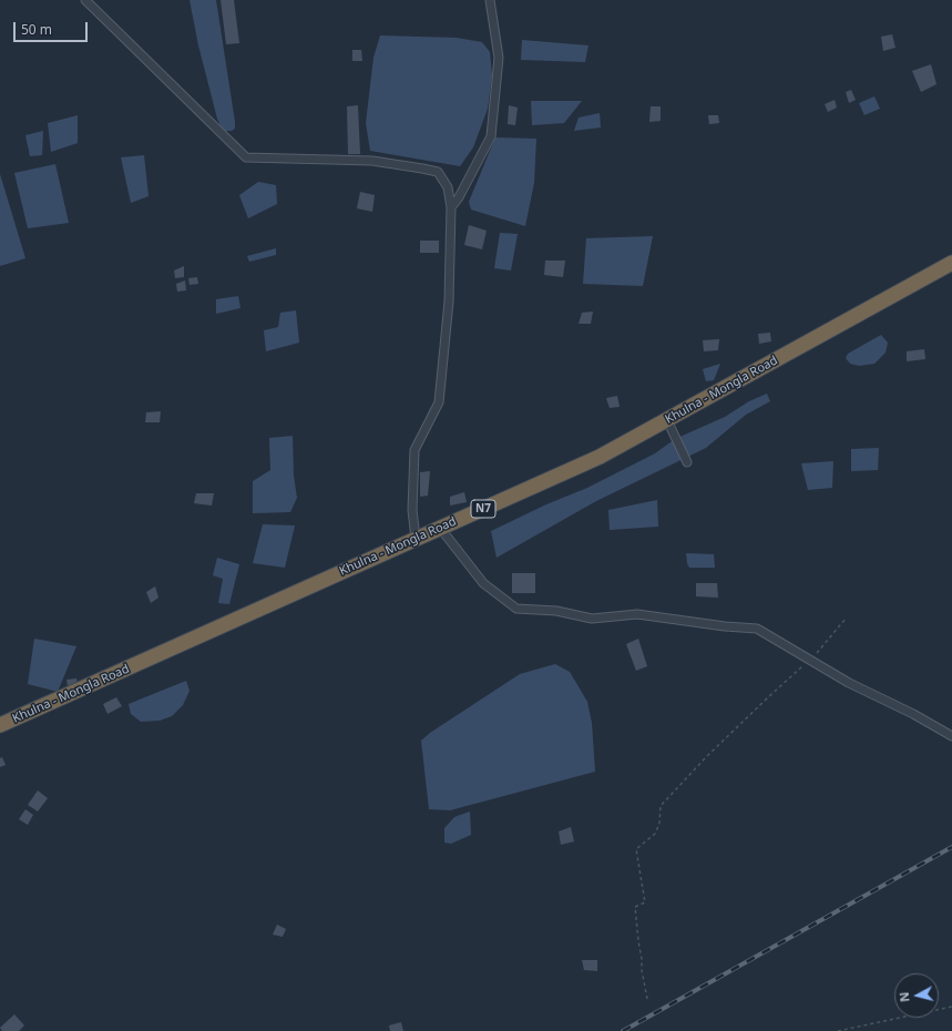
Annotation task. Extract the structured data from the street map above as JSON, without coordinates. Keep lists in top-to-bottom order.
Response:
{
  "streets": {
    "highway": ["Khulna - Mongla Road", "N7"]
  },
  "scale_bar": "50 m",
  "north": "left"
}
